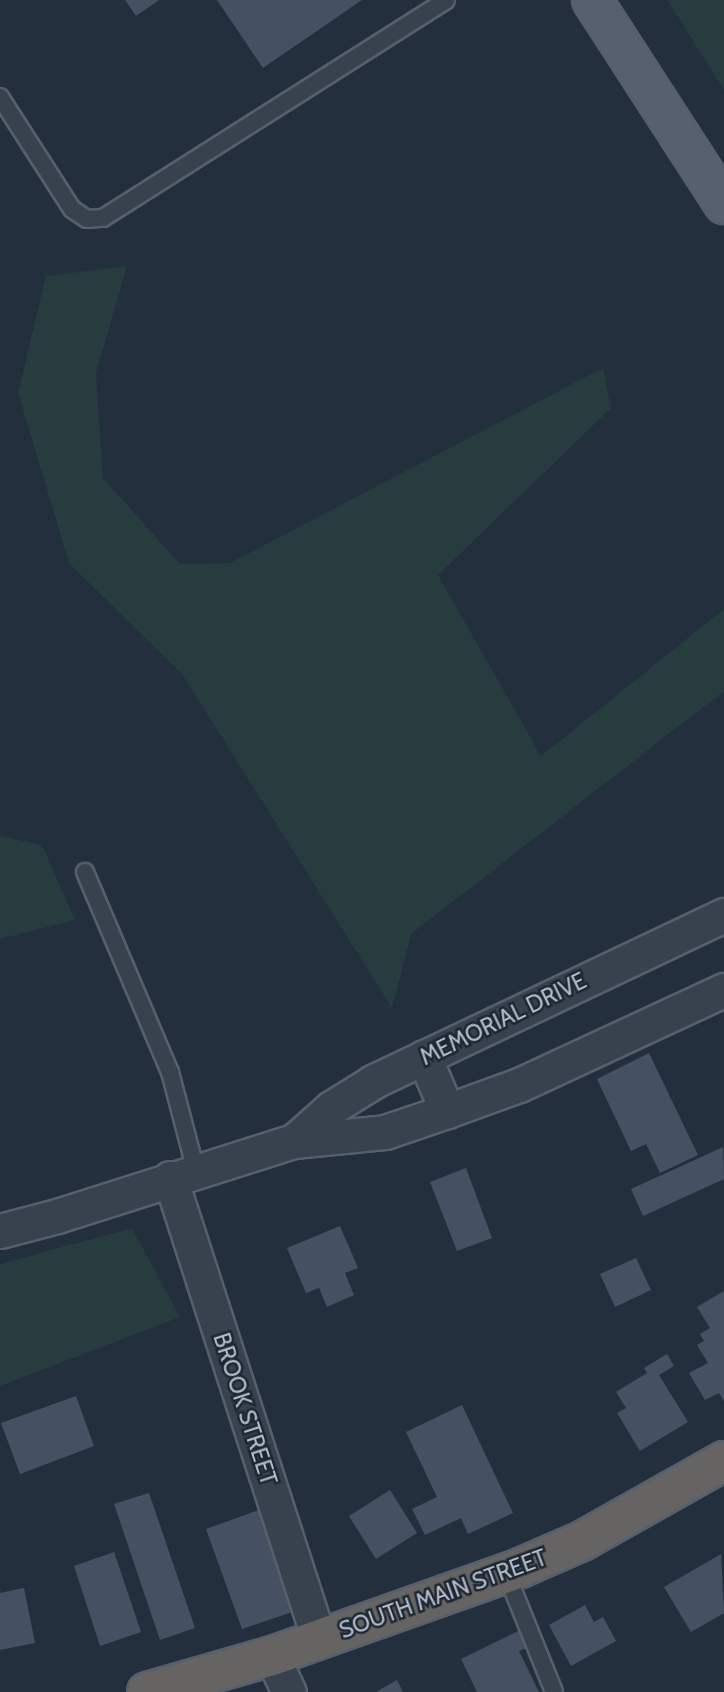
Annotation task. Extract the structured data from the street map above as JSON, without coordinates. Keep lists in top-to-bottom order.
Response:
{
  "streets": {
    "highway": ["SOUTH MAIN STREET"],
    "street": ["MEMORIAL DRIVE", "BROOK STREET"]
  },
  "crossings": [
    ["MEMORIAL DRIVE", "BROOK STREET"],
    ["BROOK STREET", "SOUTH MAIN STREET"]
  ]
}
